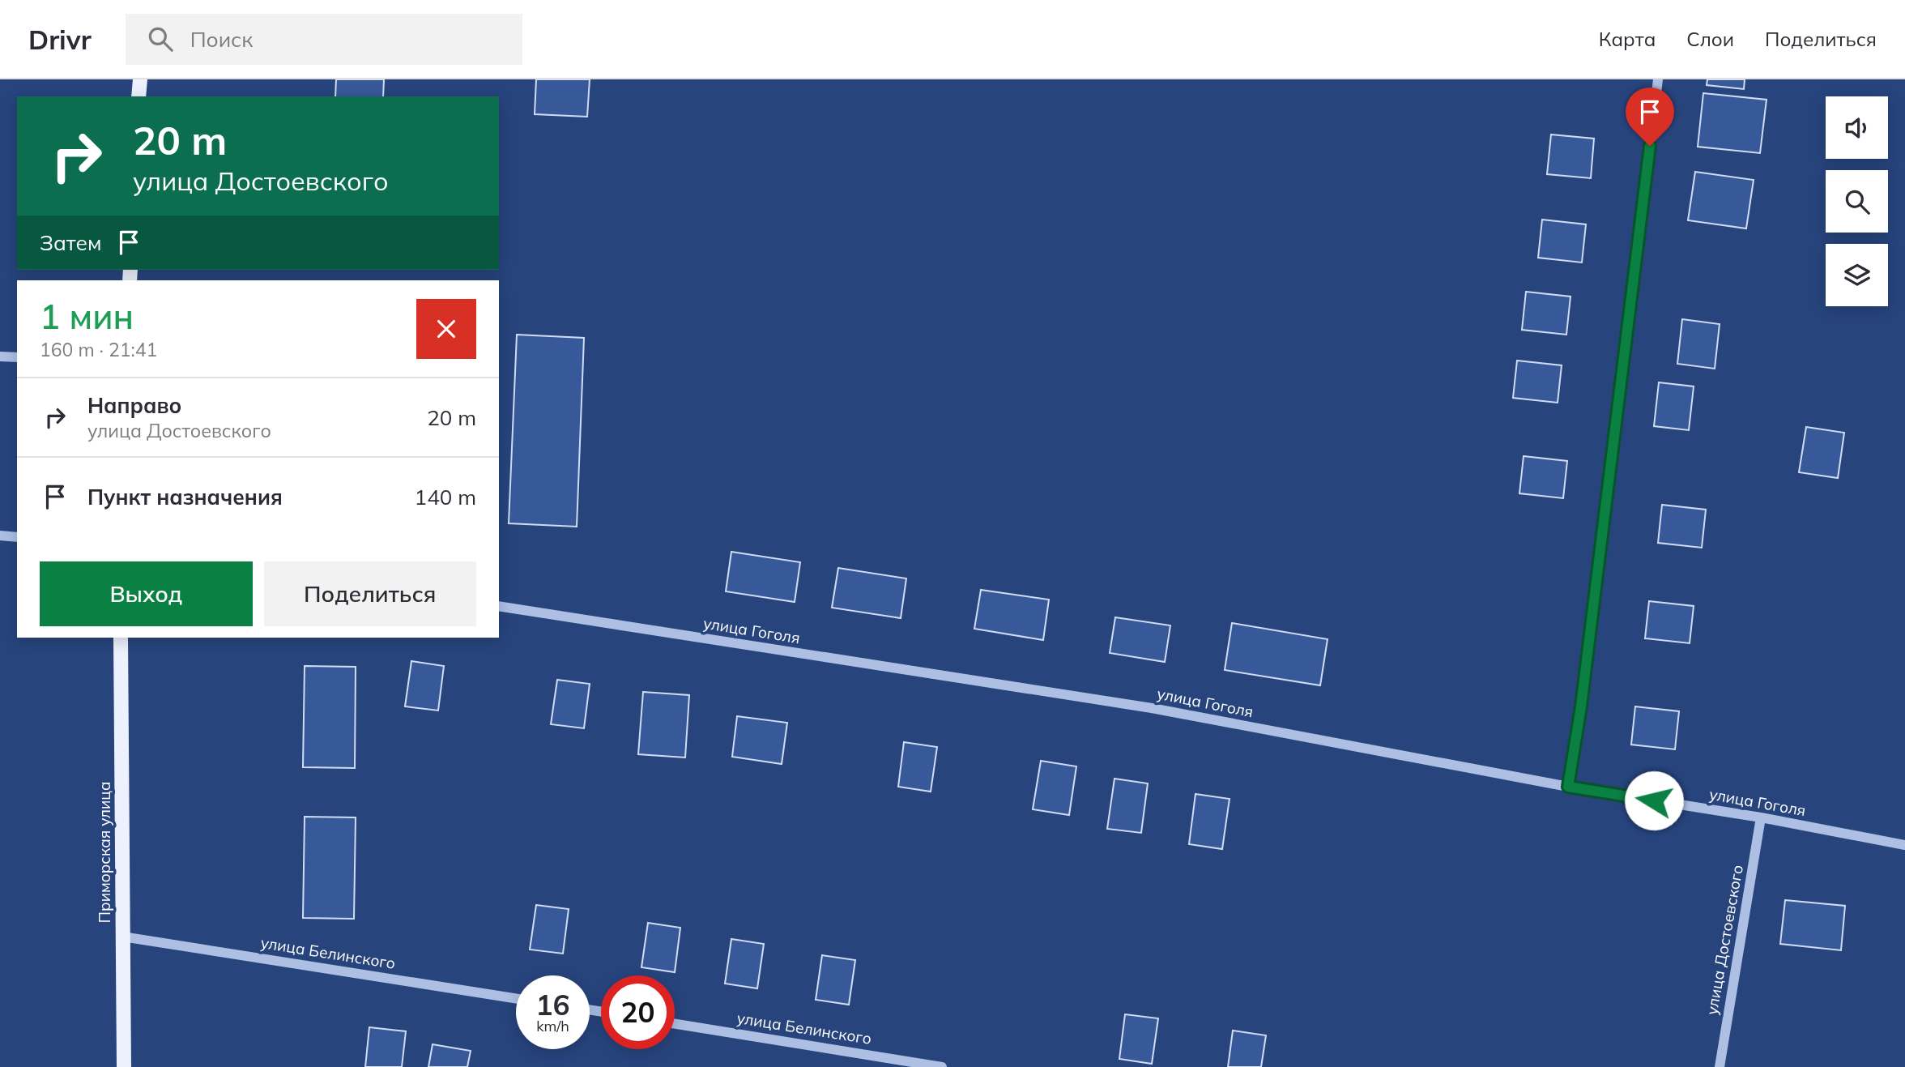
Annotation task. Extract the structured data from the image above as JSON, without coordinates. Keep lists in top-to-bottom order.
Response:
{
  "streets": {
    "main road": ["Приморская улица"],
    "lane": ["улица Гоголя", "улица Достоевского", "улица Белинского"]
  },
  "crossings": [
    ["улица Гоголя", "улица Достоевского"],
    ["Приморская улица", "улица Белинского"]
  ],
  "page": {
    "header": "Drivr",
    "search": "Поиск",
    "nav": ["Карта", "Слои", "Поделиться"],
    "turn": ["20 m", "улица Достоевского"],
    "then": "Затем",
    "heading": ["1 мин", "160 m · 21:41"],
    "list": [
      {
        "name": "Направо",
        "note": "улица Достоевского",
        "value": "20 m"
      },
      {
        "name": "Пункт назначения",
        "value": "140 m"
      }
    ],
    "buttons": ["Выход", "Поделиться"],
    "speed": "16 km/h",
    "limit": "20"
  }
}
